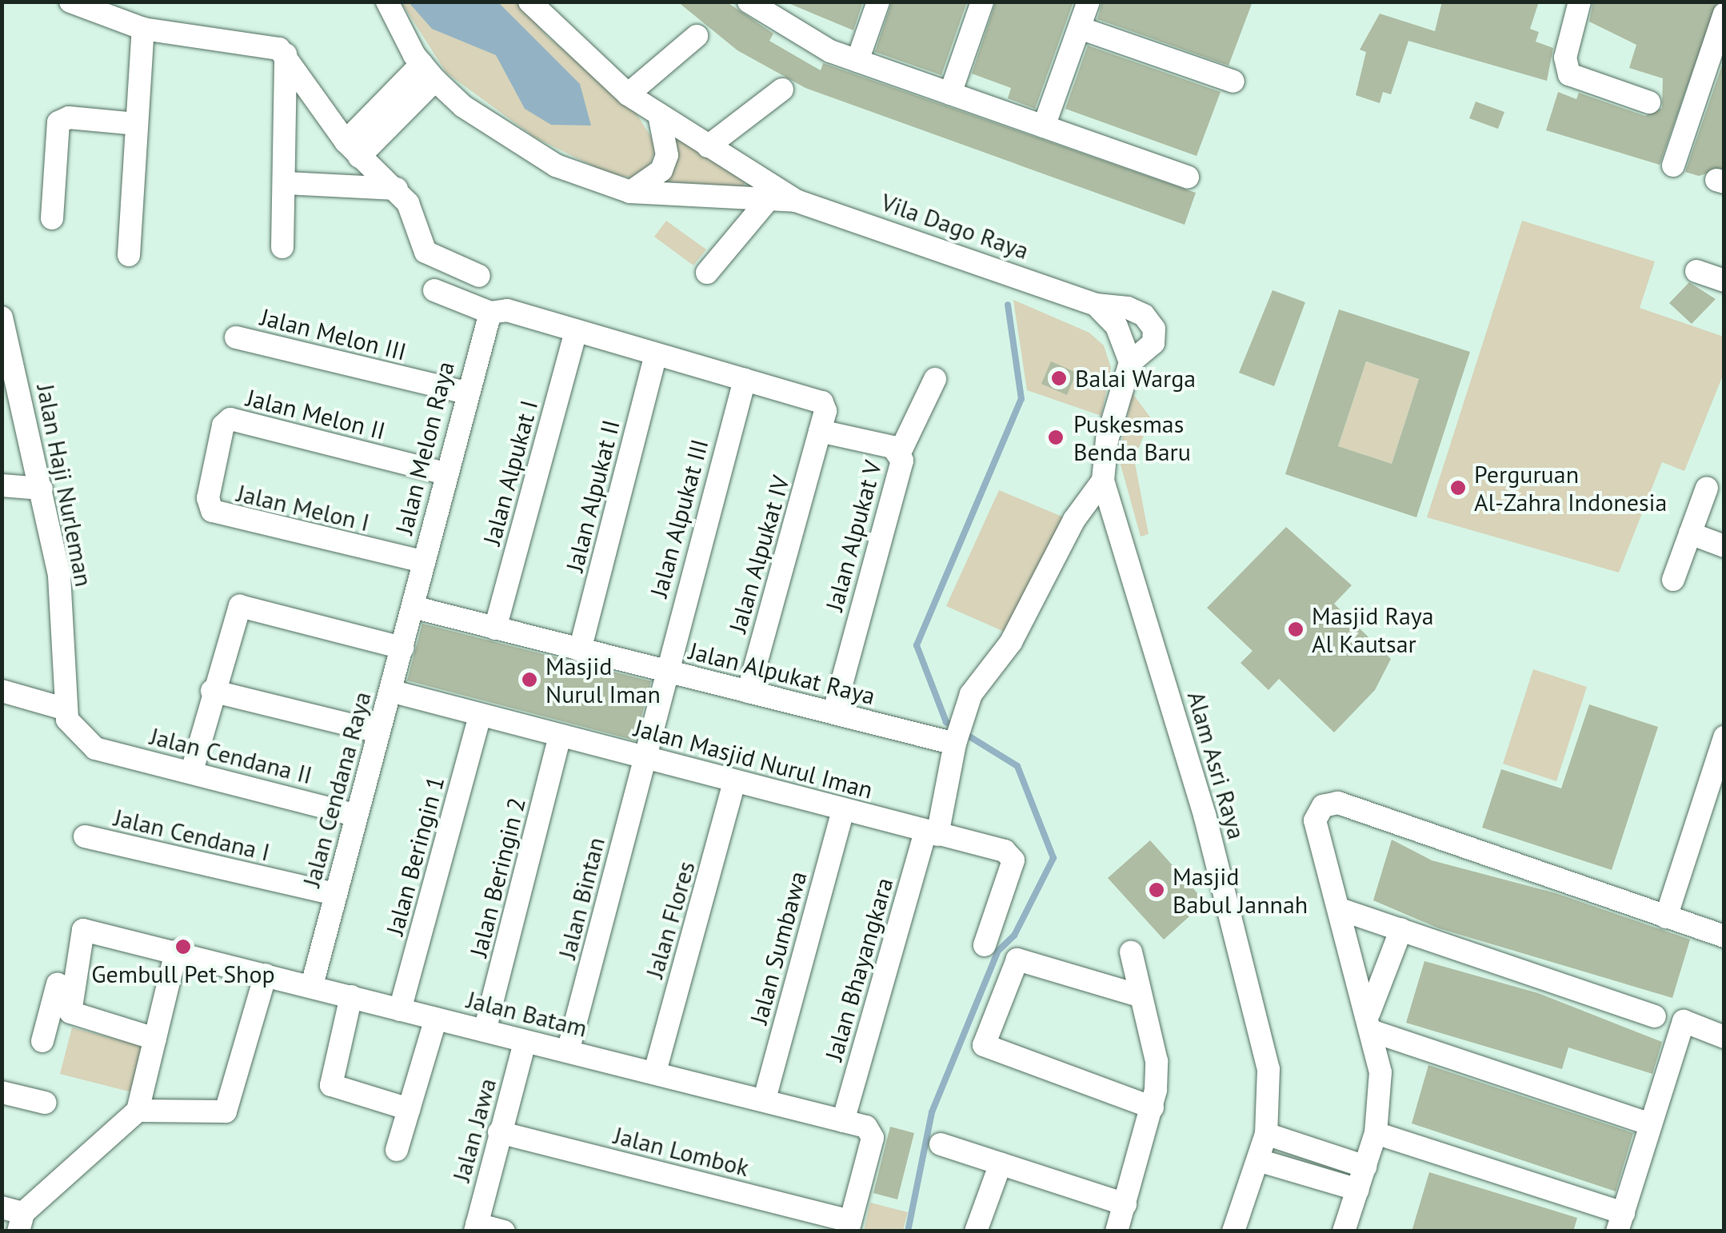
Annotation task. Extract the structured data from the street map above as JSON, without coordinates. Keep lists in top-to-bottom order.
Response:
{
  "streets": {
    "street": [
      "Vila Dago Raya",
      "Jalan Melon III",
      "Jalan Melon II",
      "Jalan Melon Raya",
      "Jalan Alpukat I",
      "Jalan Haji Nurleman",
      "Jalan Alpukat II",
      "Jalan Melon I",
      "Jalan Alpukat III",
      "Jalan Alpukat V",
      "Jalan Alpukat IV",
      "Jalan Alpukat Raya",
      "Jalan Cendana II",
      "Jalan Masjid Nurul Iman",
      "Alam Asri Raya",
      "Jalan Cendana Raya",
      "Jalan Cendana I",
      "Jalan Beringin 1",
      "Jalan Beringin 2",
      "Jalan Bintan",
      "Jalan Flores",
      "Jalan Sumbawa",
      "Jalan Bhayangkara",
      "Jalan Batam",
      "Jalan Jawa",
      "Jalan Lombok"
    ]
  },
  "crossings": [
    ["Vila Dago Raya", "Alam Asri Raya"],
    ["Jalan Melon III", "Jalan Melon Raya"],
    ["Jalan Melon II", "Jalan Melon Raya"],
    ["Jalan Melon II", "Jalan Melon I"],
    ["Jalan Melon Raya", "Jalan Melon I"],
    ["Jalan Melon Raya", "Jalan Alpukat Raya"],
    ["Jalan Melon Raya", "Jalan Cendana Raya"],
    ["Jalan Alpukat I", "Jalan Alpukat Raya"],
    ["Jalan Haji Nurleman", "Jalan Cendana II"],
    ["Jalan Alpukat II", "Jalan Alpukat Raya"],
    ["Jalan Alpukat III", "Jalan Alpukat Raya"],
    ["Jalan Alpukat III", "Jalan Masjid Nurul Iman"],
    ["Jalan Alpukat III", "Jalan Bintan"],
    ["Jalan Alpukat V", "Jalan Alpukat IV"],
    ["Jalan Alpukat V", "Jalan Alpukat Raya"],
    ["Jalan Alpukat IV", "Jalan Alpukat Raya"],
    ["Jalan Alpukat Raya", "Jalan Cendana Raya"],
    ["Jalan Cendana II", "Jalan Cendana Raya"],
    ["Jalan Masjid Nurul Iman", "Jalan Cendana Raya"],
    ["Jalan Masjid Nurul Iman", "Jalan Beringin 1"],
    ["Jalan Masjid Nurul Iman", "Jalan Beringin 2"],
    ["Jalan Masjid Nurul Iman", "Jalan Bintan"],
    ["Jalan Masjid Nurul Iman", "Jalan Flores"],
    ["Jalan Masjid Nurul Iman", "Jalan Sumbawa"],
    ["Jalan Masjid Nurul Iman", "Jalan Bhayangkara"],
    ["Jalan Cendana Raya", "Jalan Cendana I"],
    ["Jalan Cendana Raya", "Jalan Batam"],
    ["Jalan Beringin 1", "Jalan Batam"],
    ["Jalan Beringin 2", "Jalan Batam"],
    ["Jalan Bintan", "Jalan Batam"],
    ["Jalan Flores", "Jalan Batam"],
    ["Jalan Sumbawa", "Jalan Batam"],
    ["Jalan Bhayangkara", "Jalan Batam"],
    ["Jalan Batam", "Jalan Jawa"],
    ["Jalan Batam", "Jalan Lombok"],
    ["Jalan Jawa", "Jalan Lombok"]
  ],
  "places": [
    "Balai Warga",
    "Puskesmas Benda Baru",
    "Perguruan Al-Zahra Indonesia",
    "Masjid Raya Al Kautsar",
    "Masjid Nurul Iman",
    "Masjid Babul Jannah",
    "Gembull Pet Shop"
  ]
}
